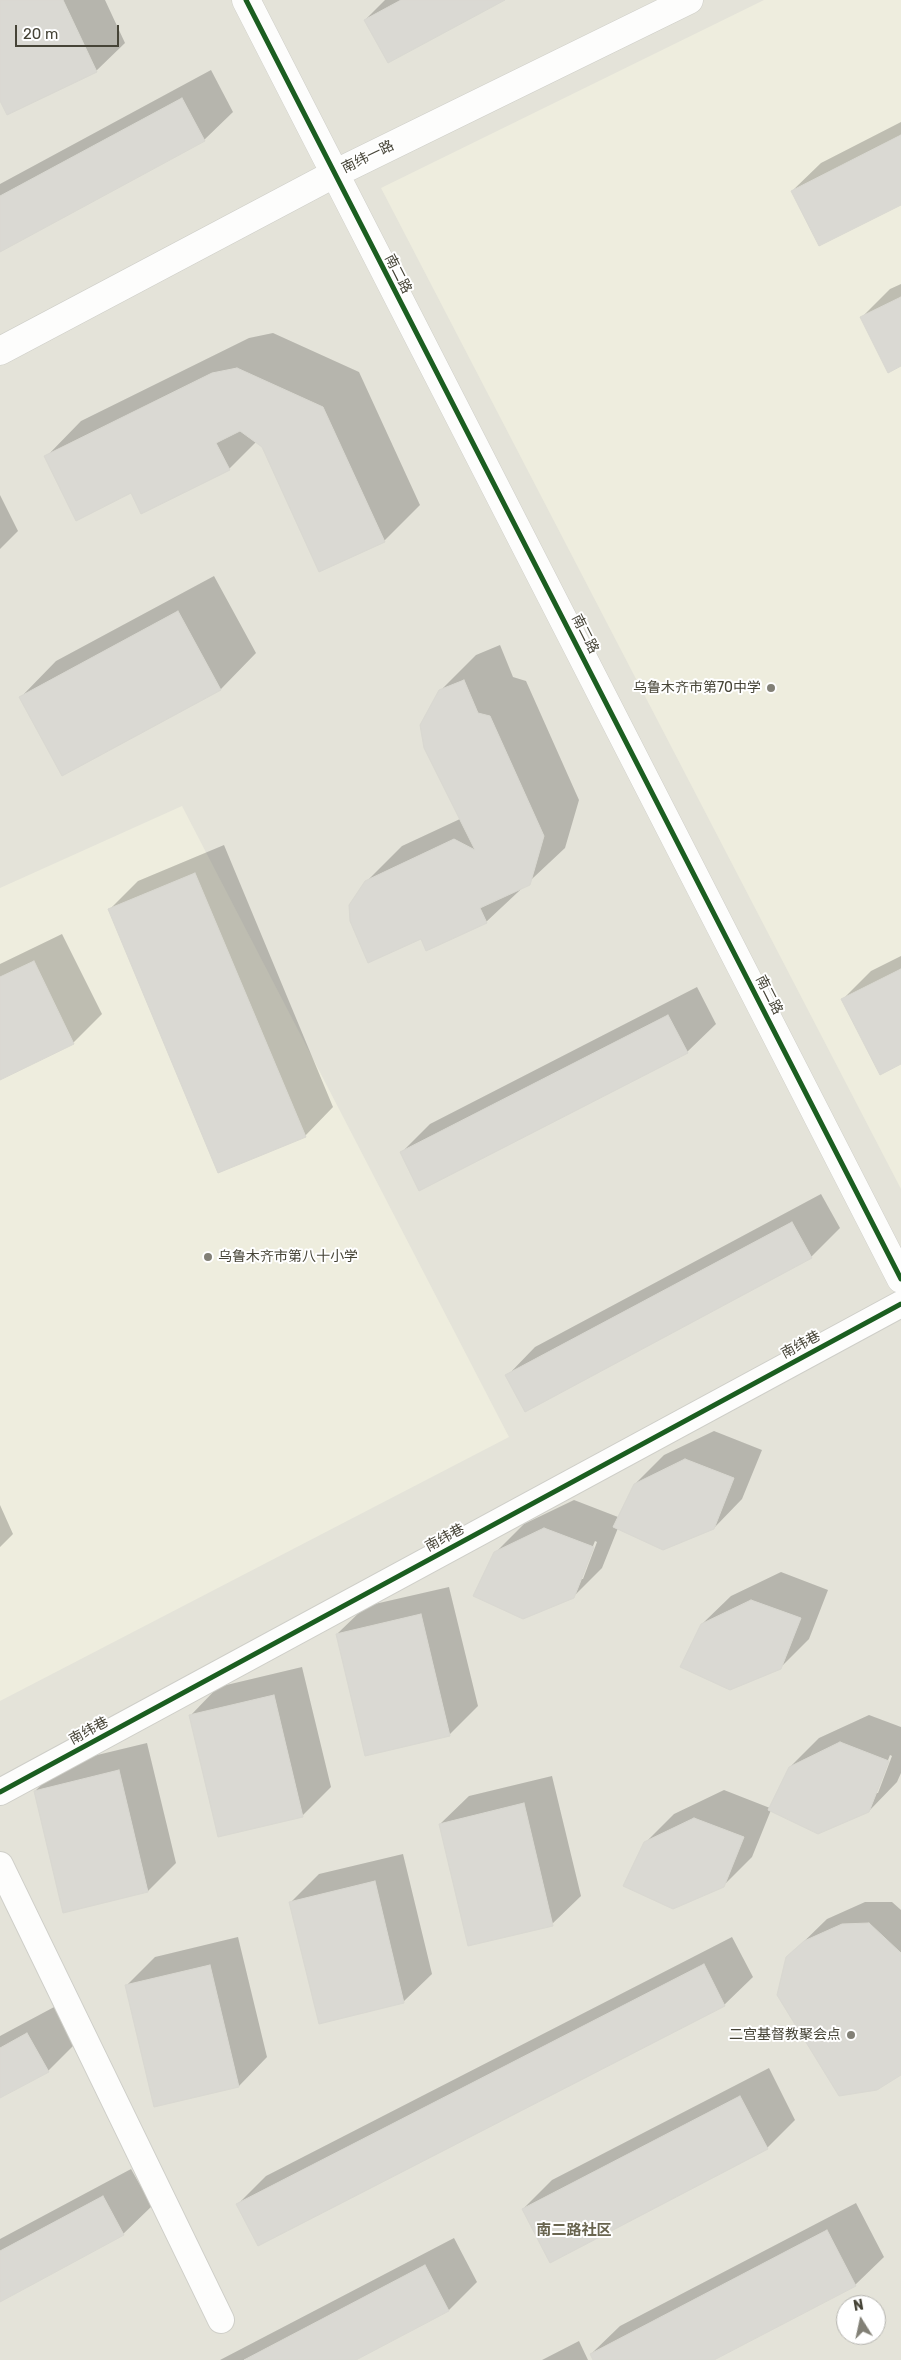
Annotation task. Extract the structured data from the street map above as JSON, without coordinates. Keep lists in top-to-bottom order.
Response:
{
  "streets": {
    "street": ["南纬一路", "南二路", "南纬巷"]
  },
  "crossings": [
    ["南纬一路", "南二路"]
  ],
  "districts": ["南二路社区"],
  "places": ["乌鲁木齐市第70中学", "乌鲁木齐市第八十小学", "二宫基督教聚会点"],
  "scale_bar": "20 m",
  "north": "top"
}
